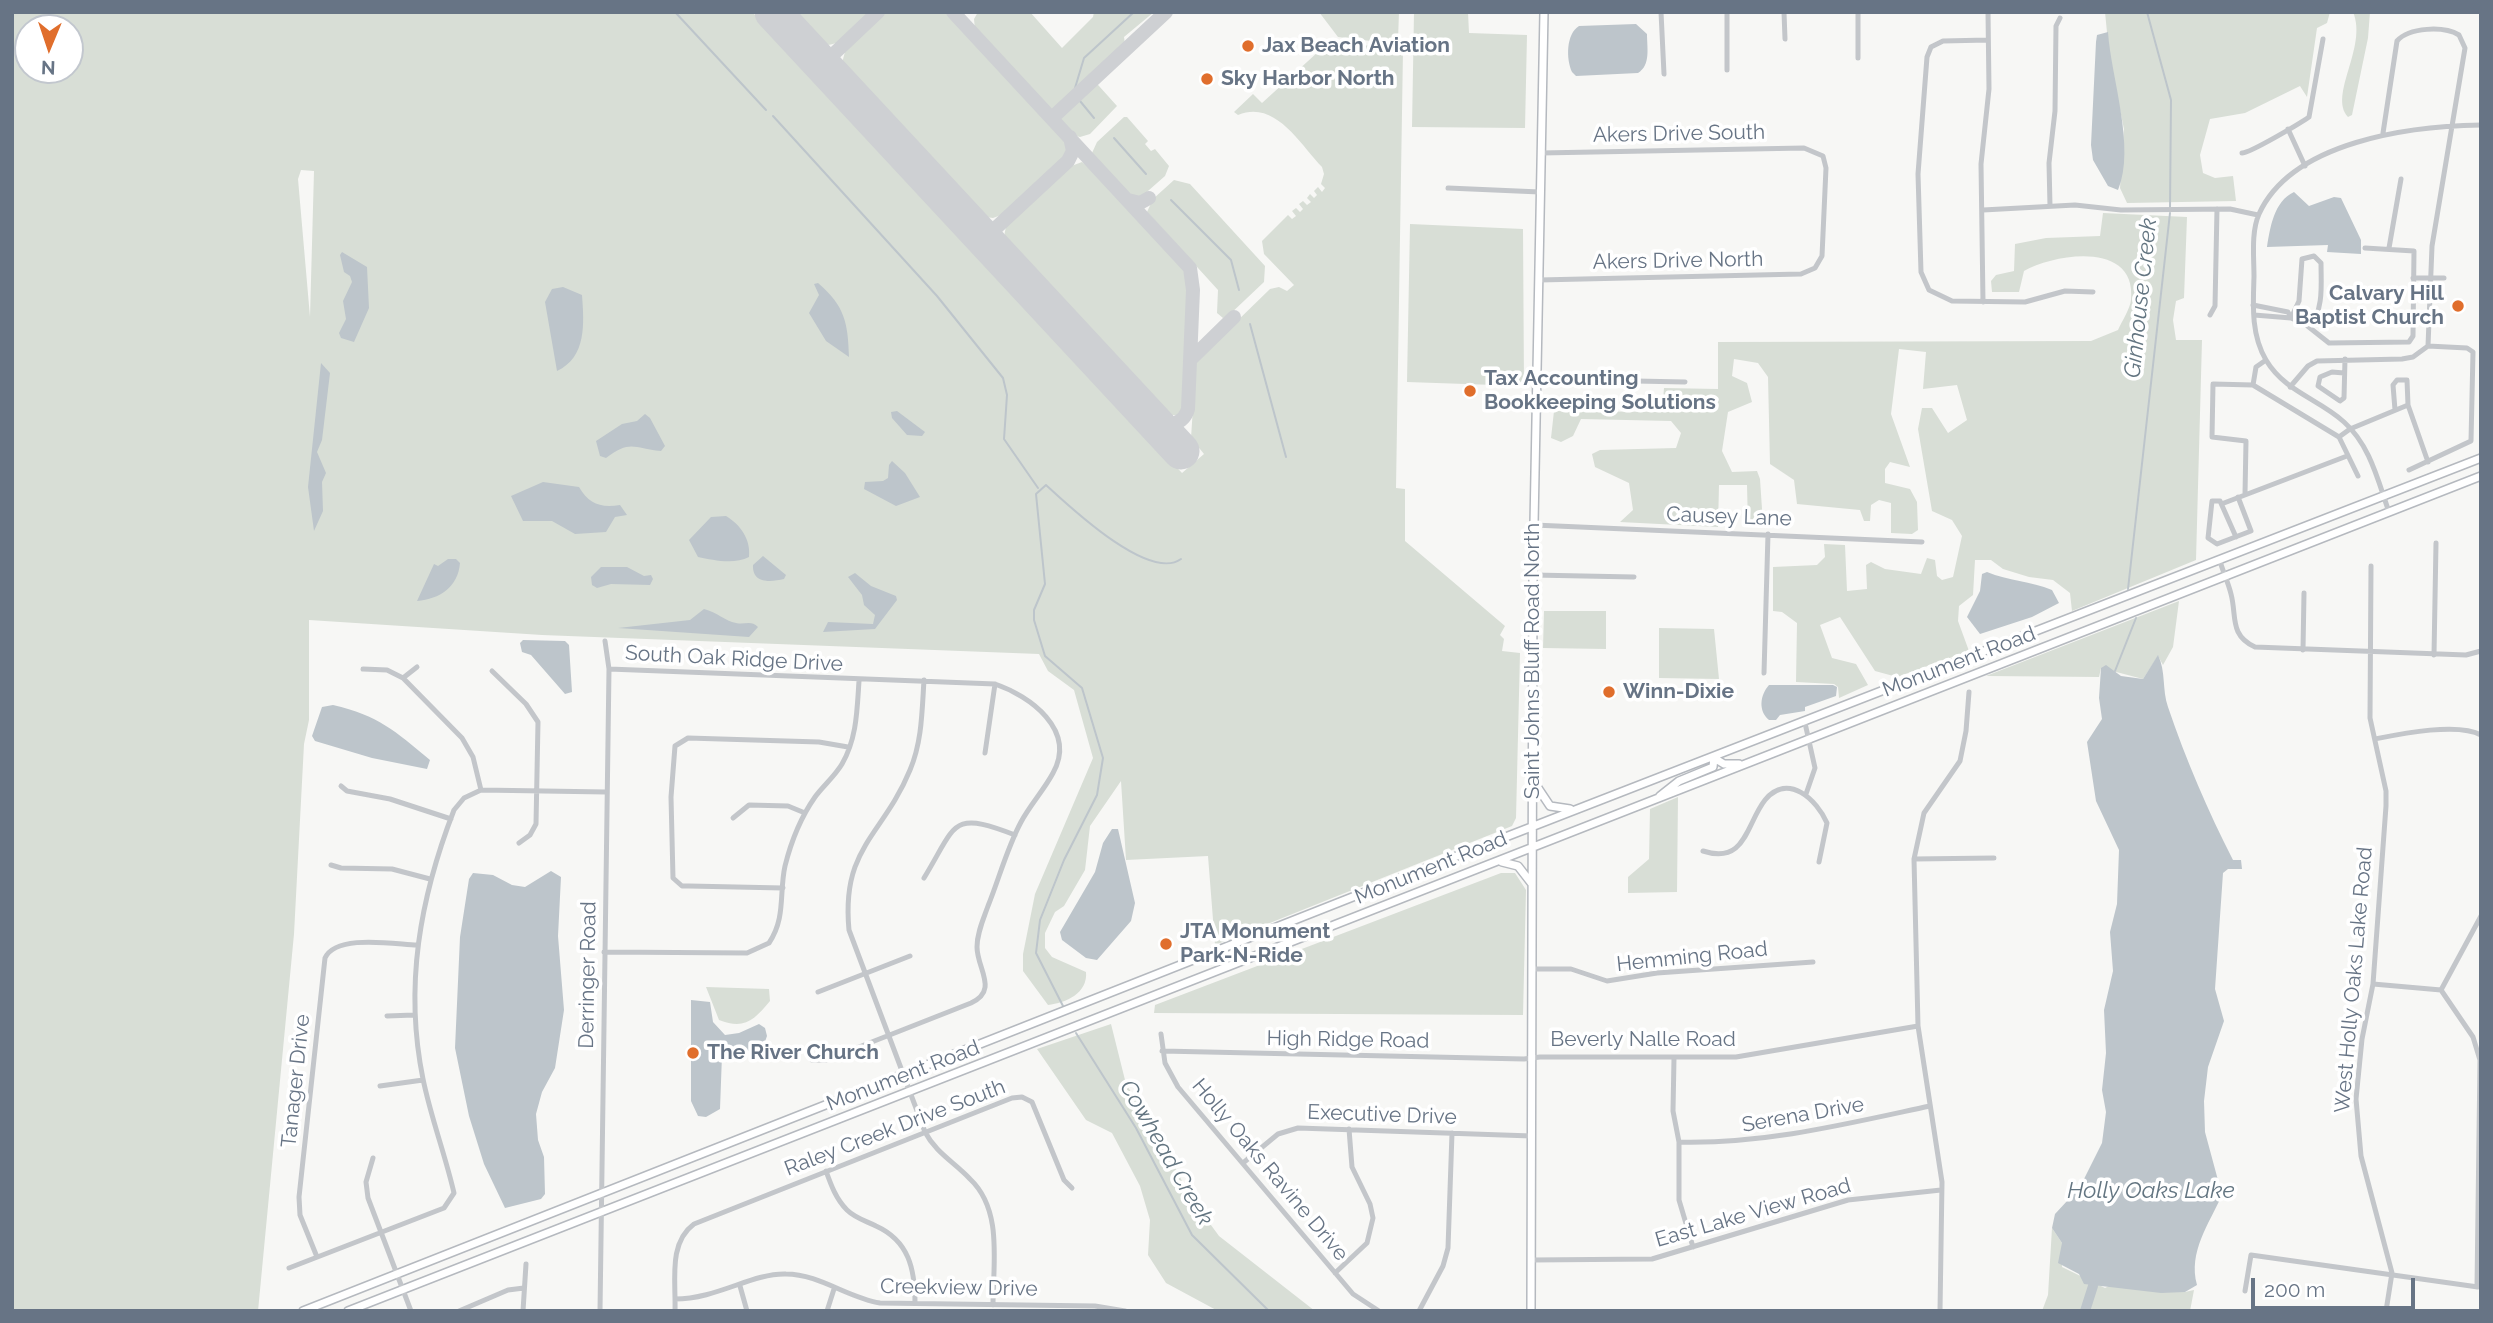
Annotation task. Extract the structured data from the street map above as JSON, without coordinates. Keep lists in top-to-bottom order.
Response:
{
  "streets": {
    "main road": ["Saint Johns Bluff Road North", "Monument Road"],
    "street": [
      "Akers Drive South",
      "Akers Drive North",
      "Causey Lane",
      "South Oak Ridge Drive",
      "Hemming Road",
      "Derringer Road",
      "West Holly Oaks Lake Road",
      "High Ridge Road",
      "Beverly Nalle Road",
      "Tanager Drive",
      "Executive Drive",
      "Serena Drive",
      "Raley Creek Drive South",
      "Holly Oaks Ravine Drive",
      "East Lake View Road",
      "Creekview Drive"
    ]
  },
  "crossings": [
    ["Akers Drive South", "Akers Drive North"],
    ["Akers Drive South", "Saint Johns Bluff Road North"],
    ["Akers Drive North", "Saint Johns Bluff Road North"],
    ["Causey Lane", "Saint Johns Bluff Road North"],
    ["South Oak Ridge Drive", "Derringer Road"],
    ["Saint Johns Bluff Road North", "Monument Road"],
    ["Saint Johns Bluff Road North", "Hemming Road"],
    ["Saint Johns Bluff Road North", "High Ridge Road"],
    ["Saint Johns Bluff Road North", "Beverly Nalle Road"],
    ["Saint Johns Bluff Road North", "Executive Drive"],
    ["Saint Johns Bluff Road North", "East Lake View Road"],
    ["Monument Road", "Derringer Road"],
    ["High Ridge Road", "Beverly Nalle Road"],
    ["High Ridge Road", "Holly Oaks Ravine Drive"],
    ["Executive Drive", "Holly Oaks Ravine Drive"],
    ["Raley Creek Drive South", "Creekview Drive"]
  ],
  "water": ["Ginhouse Creek", "Cowhead Creek", "Holly Oaks Lake"],
  "places": [
    "Jax Beach Aviation",
    "Sky Harbor North",
    "Calvary Hill Baptist Church",
    "Tax Accounting Bookkeeping Solutions",
    "Winn-Dixie",
    "JTA Monument Park-N-Ride",
    "The River Church"
  ],
  "scale_bar": "200 m",
  "north": "bottom"
}
